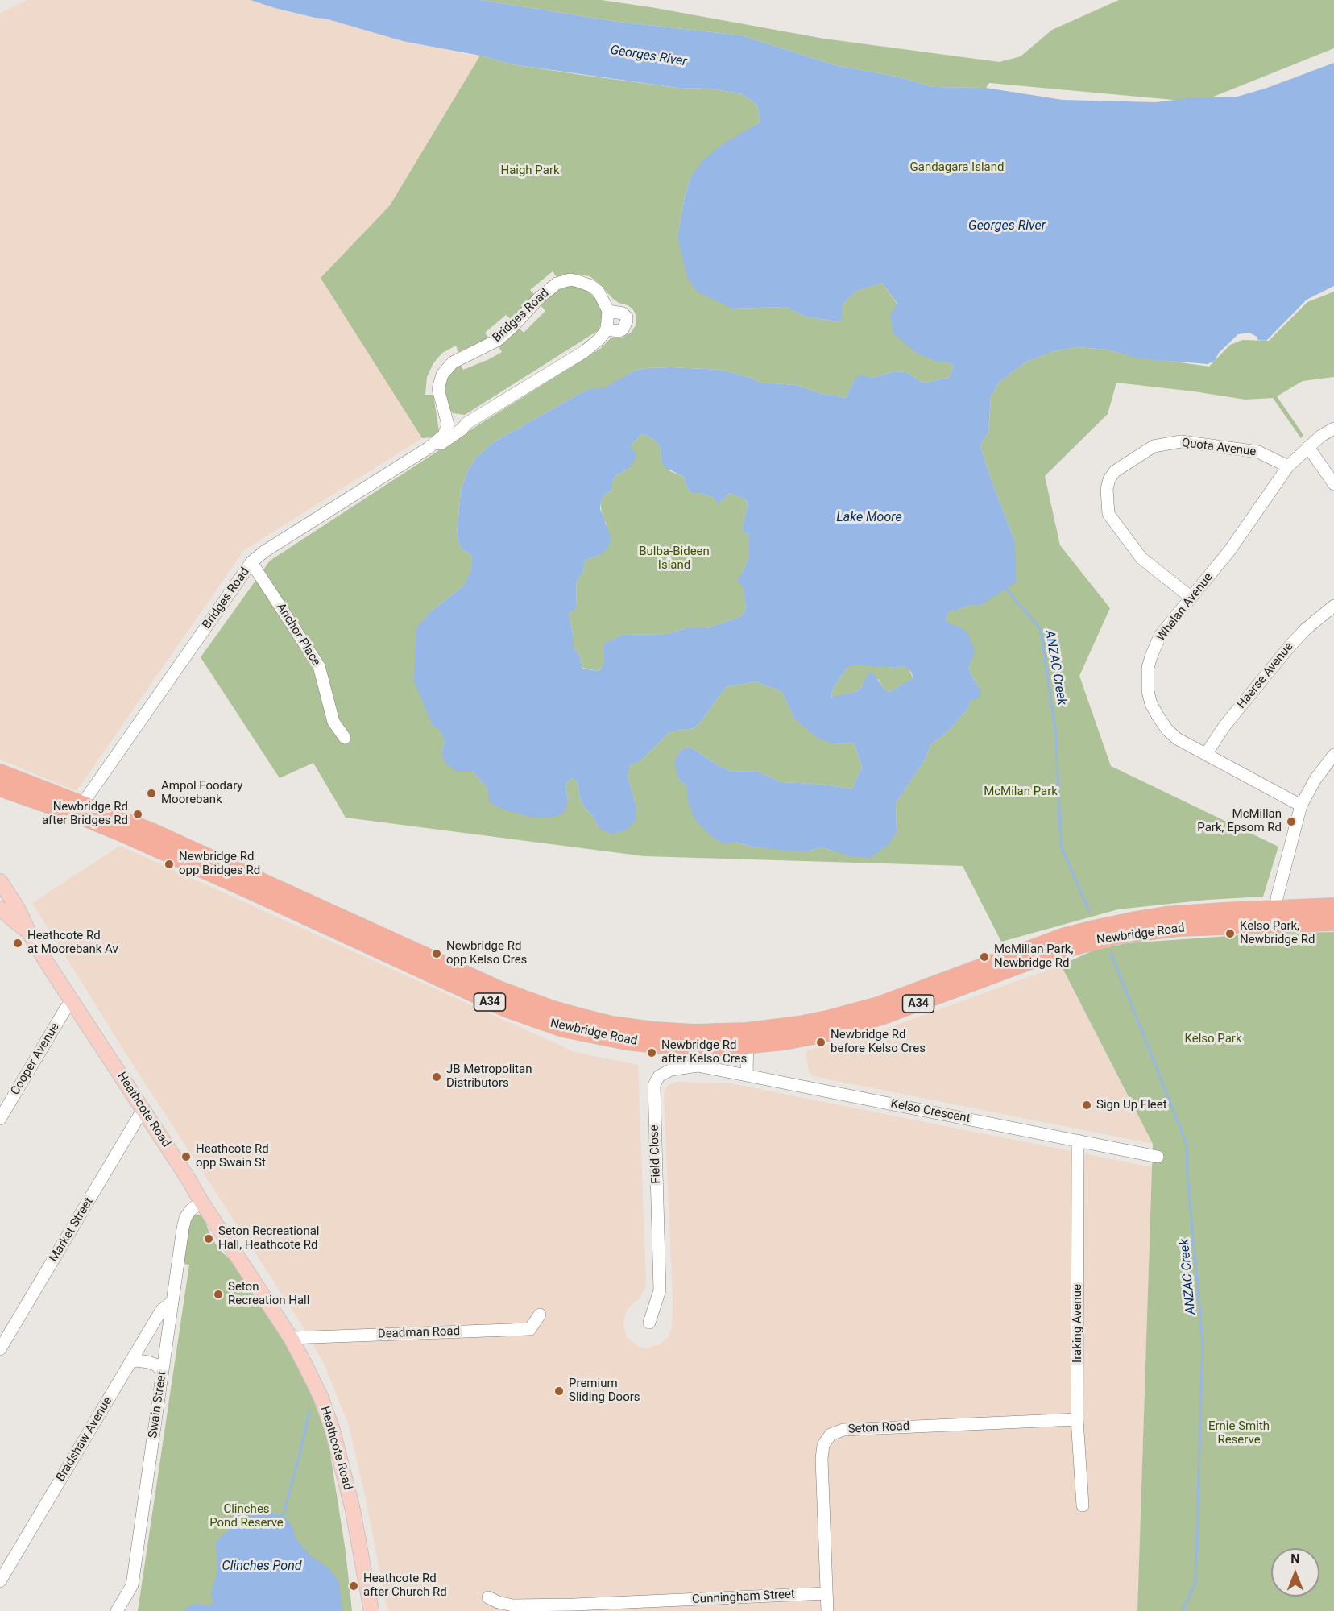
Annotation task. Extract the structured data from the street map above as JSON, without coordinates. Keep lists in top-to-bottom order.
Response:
{
  "streets": {
    "highway": ["Newbridge Road", "A34"],
    "main road": ["Heathcote Road"],
    "street": [
      "Bridges Road",
      "Quota Avenue",
      "Whelan Avenue",
      "Anchor Place",
      "Haerse Avenue",
      "Cooper Avenue",
      "Kelso Crescent",
      "Field Close",
      "Market Street",
      "Iraking Avenue",
      "Deadman Road",
      "Swain Street",
      "Seton Road",
      "Bradshaw Avenue",
      "Cunningham Street"
    ]
  },
  "crossings": [
    ["Bridges Road", "Anchor Place"],
    ["Bridges Road", "Newbridge Road"],
    ["Quota Avenue", "Whelan Avenue"],
    ["Whelan Avenue", "Haerse Avenue"],
    ["Cooper Avenue", "Heathcote Road"],
    ["Heathcote Road", "Market Street"],
    ["Heathcote Road", "Deadman Road"],
    ["Heathcote Road", "Swain Street"],
    ["Kelso Crescent", "Field Close"],
    ["Kelso Crescent", "Iraking Avenue"],
    ["Iraking Avenue", "Seton Road"],
    ["Swain Street", "Bradshaw Avenue"],
    ["Seton Road", "Cunningham Street"]
  ],
  "water": [
    "Georges River",
    "Lake Moore",
    "ANZAC Creek",
    "Clinches Pond"
  ],
  "parks": [
    "Gandagara Island",
    "Haigh Park",
    "Bulba-Bideen Island",
    "McMilan Park",
    "Kelso Park",
    "Ernie Smith Reserve",
    "Clinches Pond Reserve"
  ],
  "places": [
    "Ampol Foodary Moorebank",
    "Newbridge Rd after Bridges Rd",
    "McMillan Park, Epsom Rd",
    "Newbridge Rd opp Bridges Rd",
    "Kelso Park, Newbridge Rd",
    "Heathcote Rd at Moorebank Av",
    "Newbridge Rd opp Kelso Cres",
    "McMillan Park, Newbridge Rd",
    "Newbridge Rd before Kelso Cres",
    "Newbridge Rd after Kelso Cres",
    "JB Metropolitan Distributors",
    "Sign Up Fleet",
    "Heathcote Rd opp Swain St",
    "Seton Recreational Hall, Heathcote Rd",
    "Seton Recreation Hall",
    "Premium Sliding Doors",
    "Heathcote Rd after Church Rd"
  ],
  "north": "top"
}
